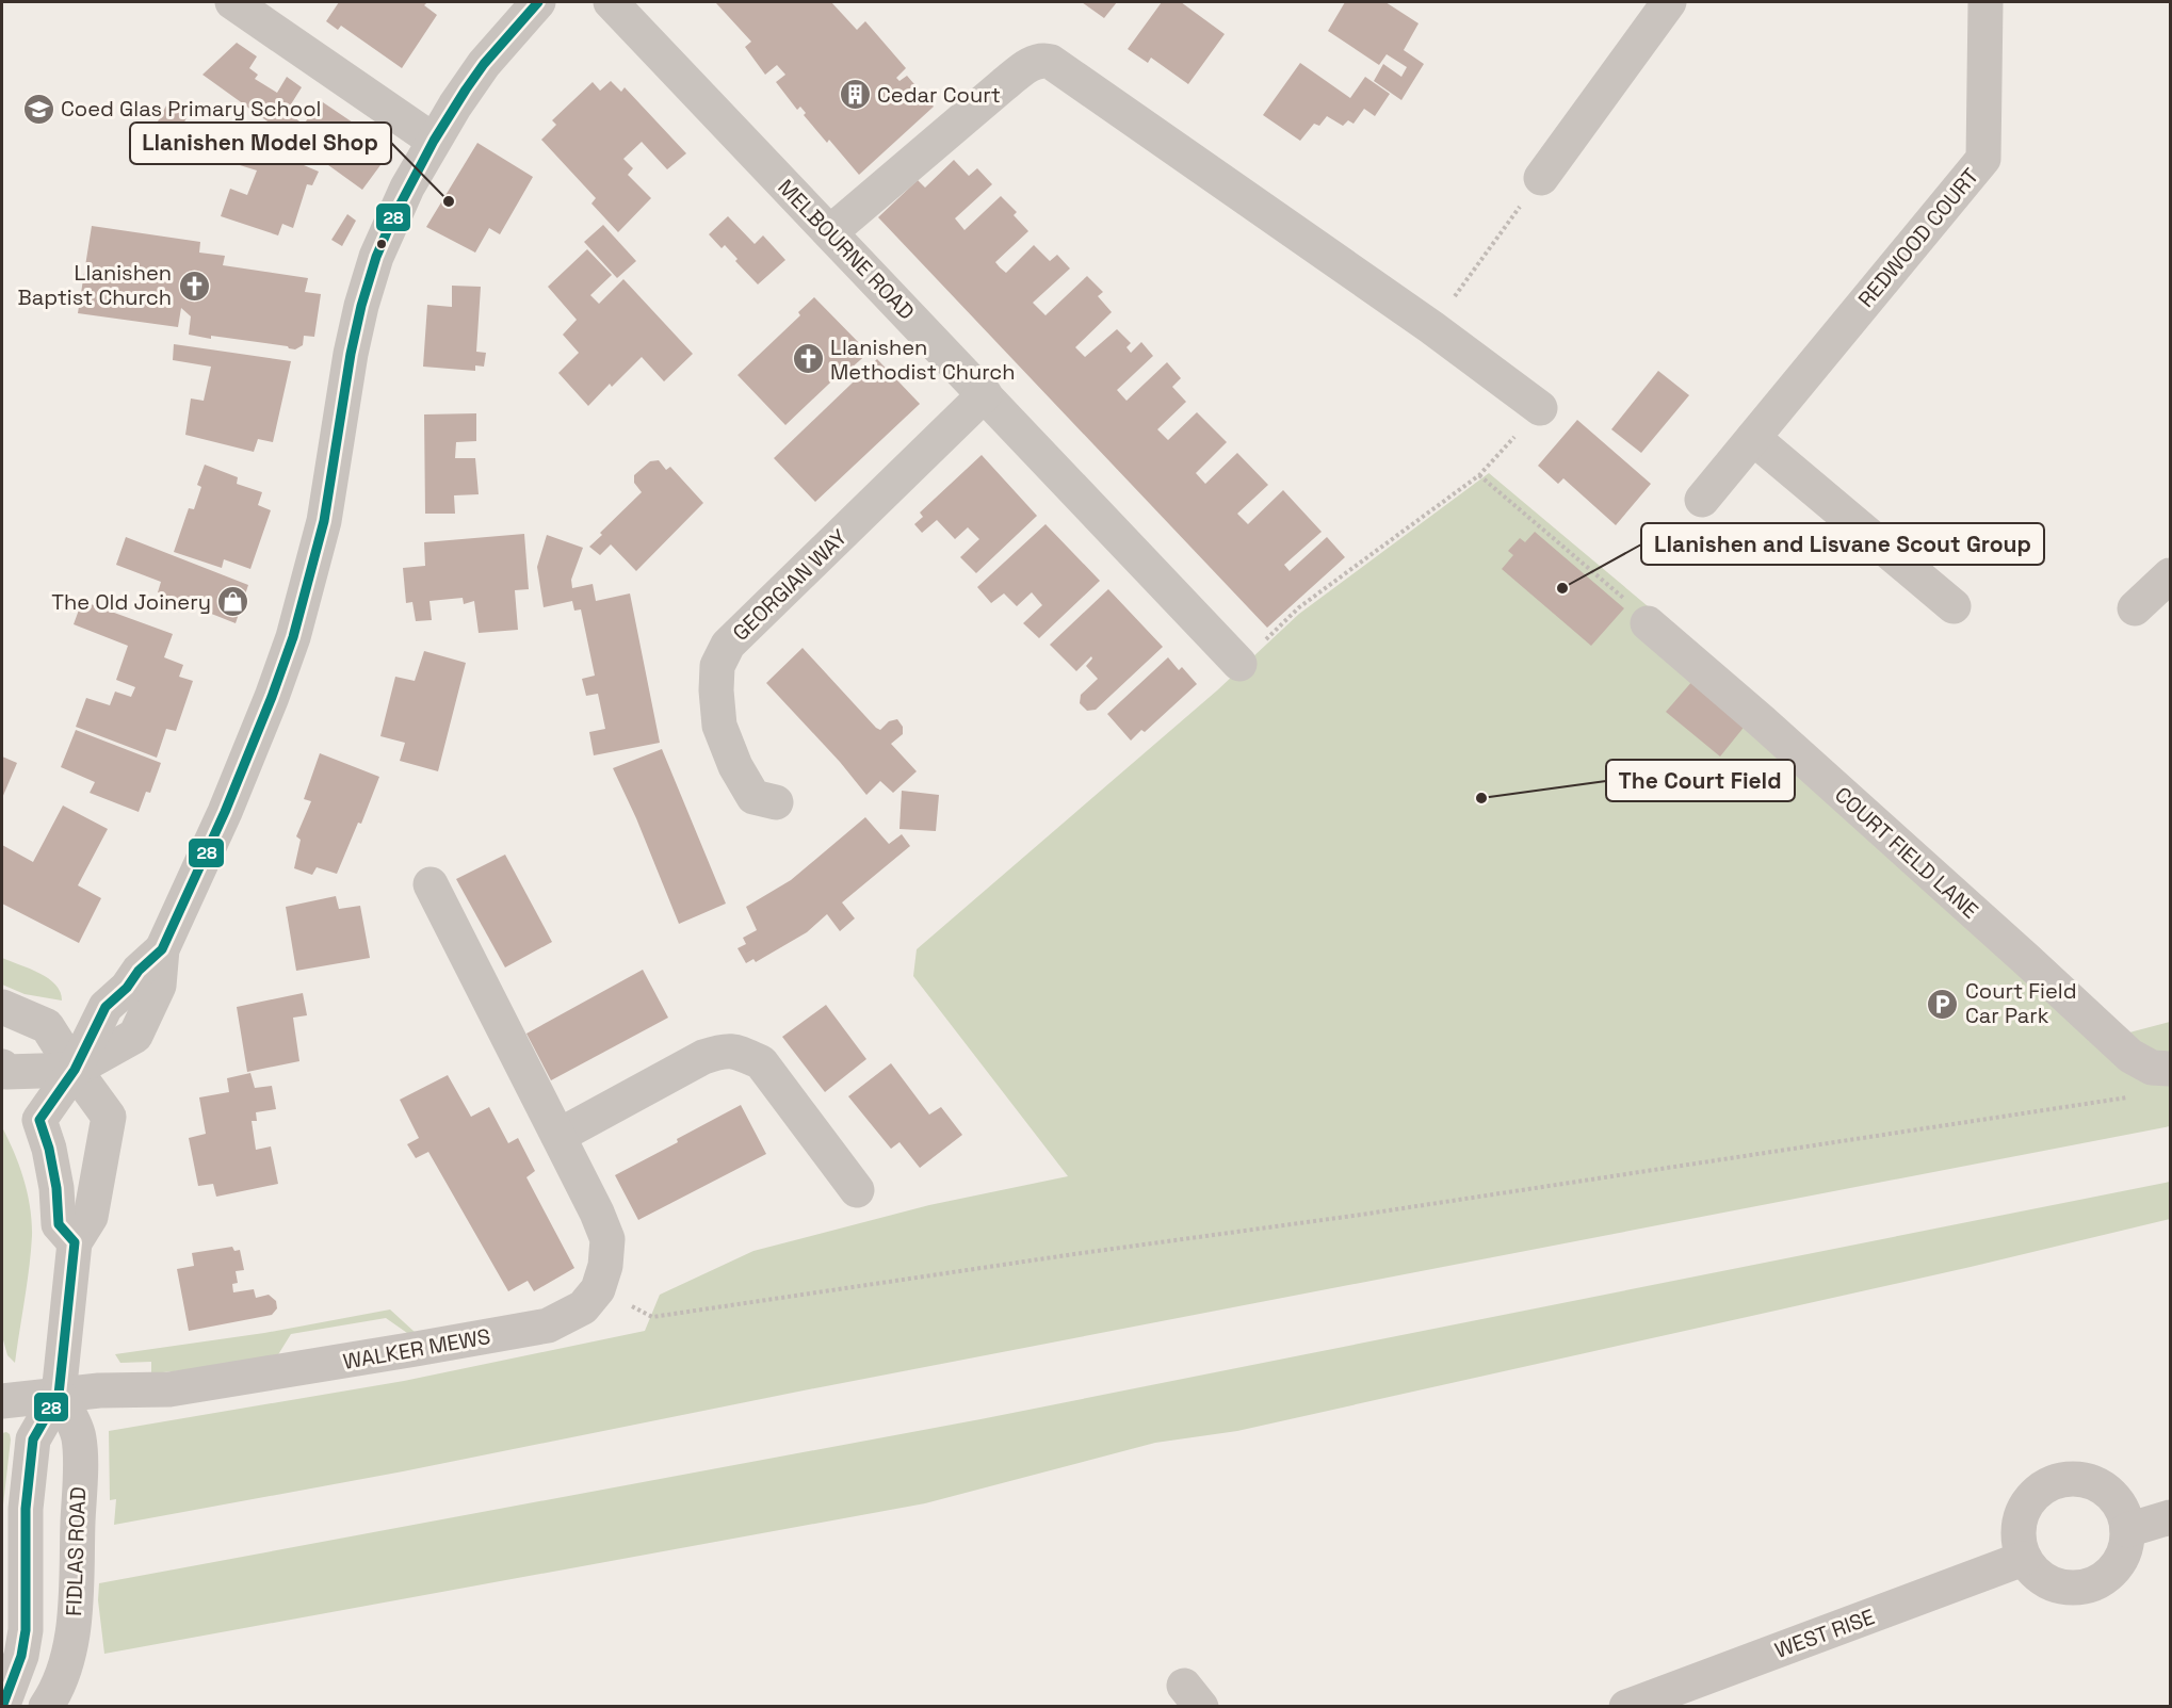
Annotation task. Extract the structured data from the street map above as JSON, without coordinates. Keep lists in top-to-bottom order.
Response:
{
  "streets": {
    "street": [
      "REDWOOD COURT",
      "MELBOURNE ROAD",
      "GEORGIAN WAY",
      "COURT FIELD LANE",
      "WALKER MEWS",
      "FIDLAS ROAD",
      "WEST RISE"
    ]
  },
  "crossings": [
    ["MELBOURNE ROAD", "GEORGIAN WAY"],
    ["WALKER MEWS", "FIDLAS ROAD"]
  ],
  "places": {
    "building": ["Cedar Court"],
    "school or university": ["Coed Glas Primary School"],
    "other": ["Llanishen Model Shop", "Llanishen and Lisvane Scout Group", "The Court Field"],
    "church": ["Llanishen Baptist Church", "Llanishen Methodist Church"],
    "shop": ["The Old Joinery"],
    "parking": ["Court Field Car Park"]
  },
  "lines": ["transit line 28"]
}
